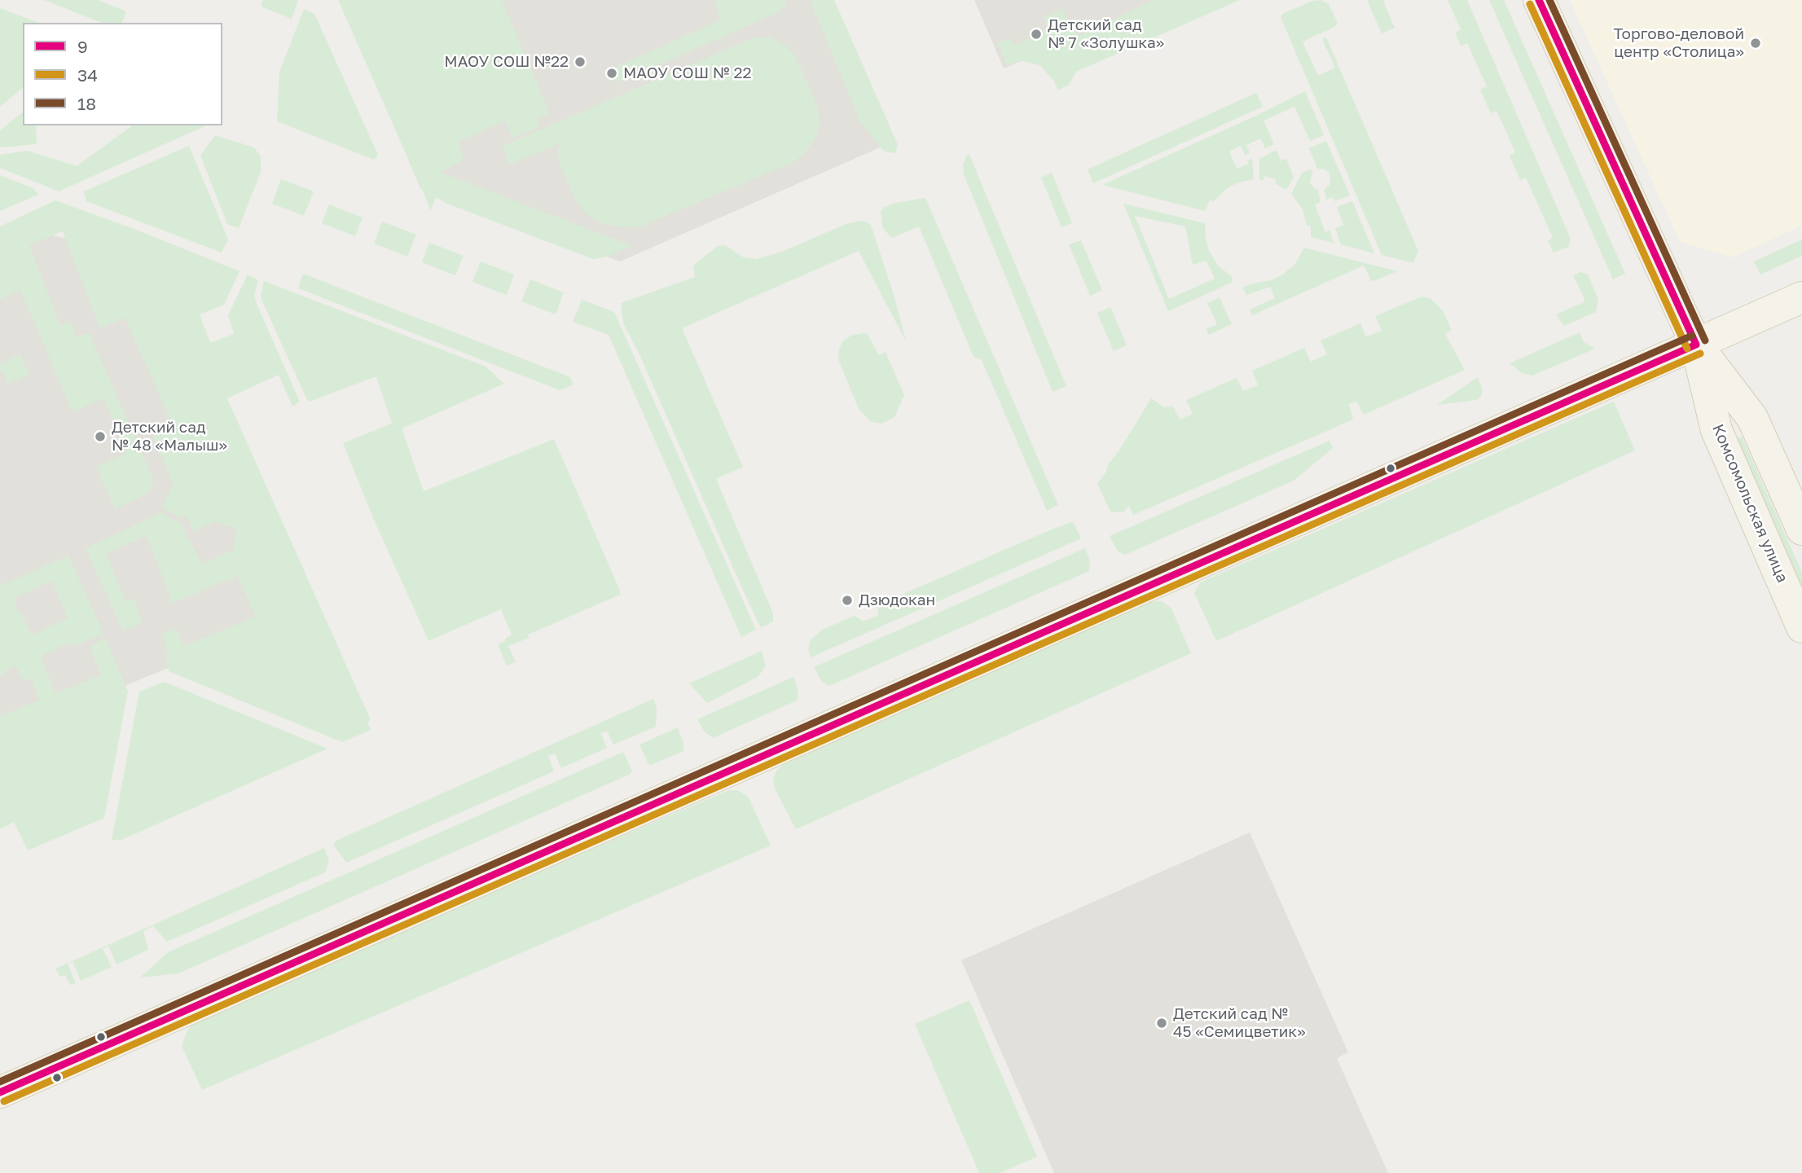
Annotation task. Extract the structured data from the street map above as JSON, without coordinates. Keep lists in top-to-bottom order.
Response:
{
  "streets": {
    "main road": ["Комсомольская улица"]
  },
  "places": [
    "Детский сад № 7 «Золушка»",
    "Торгово-деловой центр «Столица»",
    "МАОУ СОШ №22",
    "МАОУ СОШ № 22",
    "Детский сад № 48 «Малыш»",
    "Дзюдокан",
    "Детский сад № 45 «Семицветик»"
  ],
  "lines": ["transit line 9", "transit line 18", "transit line 34"],
  "legend": ["9", "34", "18"]
}
